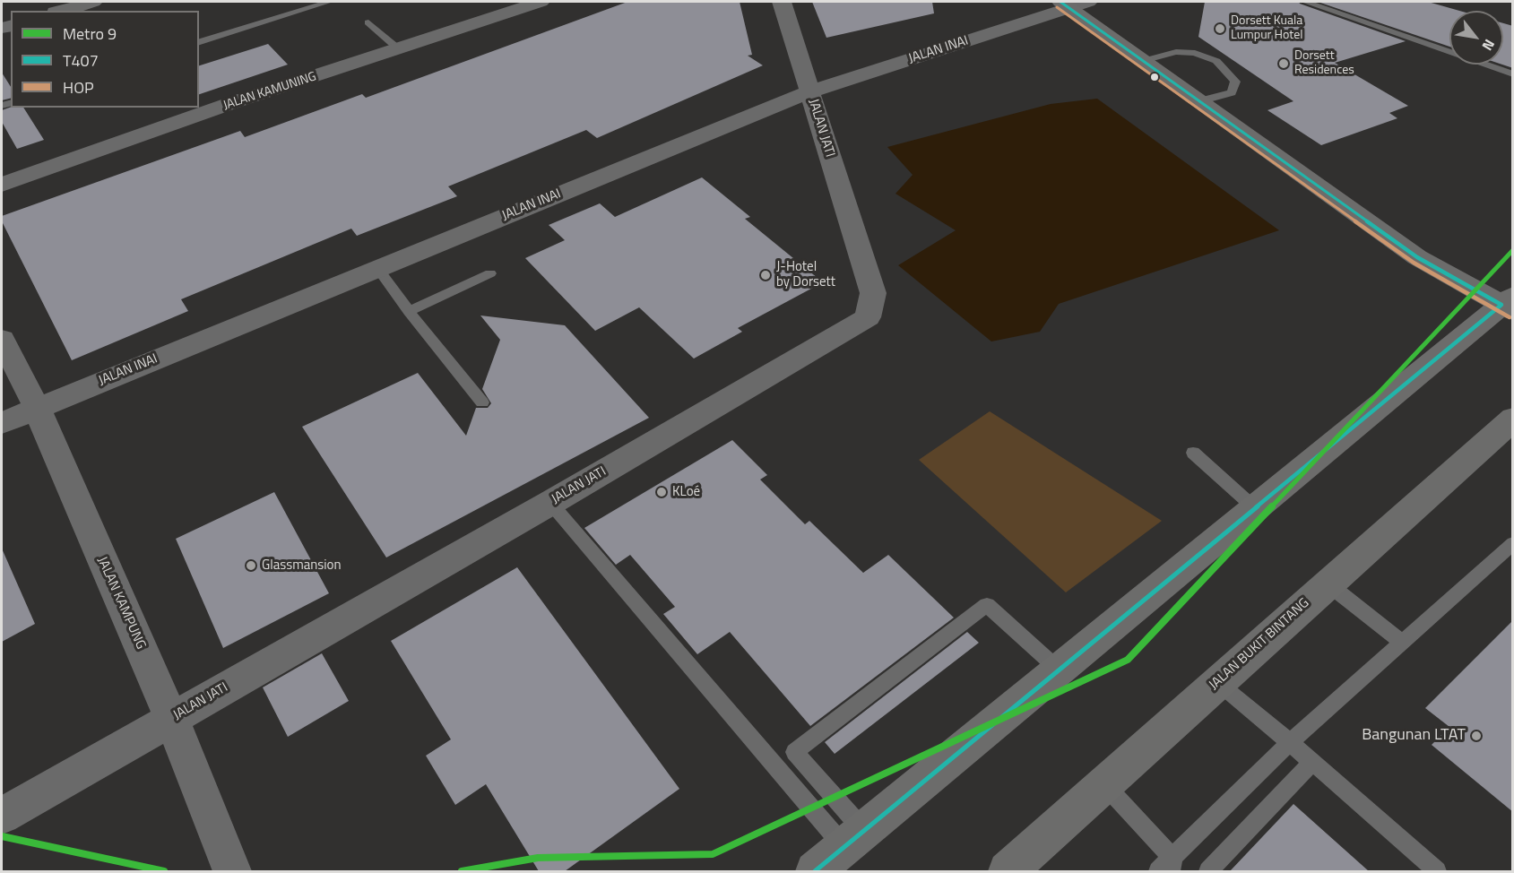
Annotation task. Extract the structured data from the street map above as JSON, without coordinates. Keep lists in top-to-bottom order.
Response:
{
  "streets": {
    "main road": ["JALAN BUKIT BINTANG"],
    "street": [
      "JALAN INAI",
      "JALAN KAMUNING",
      "JALAN JATI",
      "JALAN KAMPUNG"
    ]
  },
  "crossings": [
    ["JALAN INAI", "JALAN JATI"],
    ["JALAN INAI", "JALAN KAMPUNG"],
    ["JALAN JATI", "JALAN KAMPUNG"]
  ],
  "places": [
    "Dorsett Kuala Lumpur Hotel",
    "Dorsett Residences",
    "J-Hotel by Dorsett",
    "KLoé",
    "Glassmansion",
    "Bangunan LTAT"
  ],
  "lines": ["transit line T407", "transit line HOP", "metro line 9"],
  "legend": ["Metro 9", "T407", "HOP"],
  "north": "bottom right"
}
